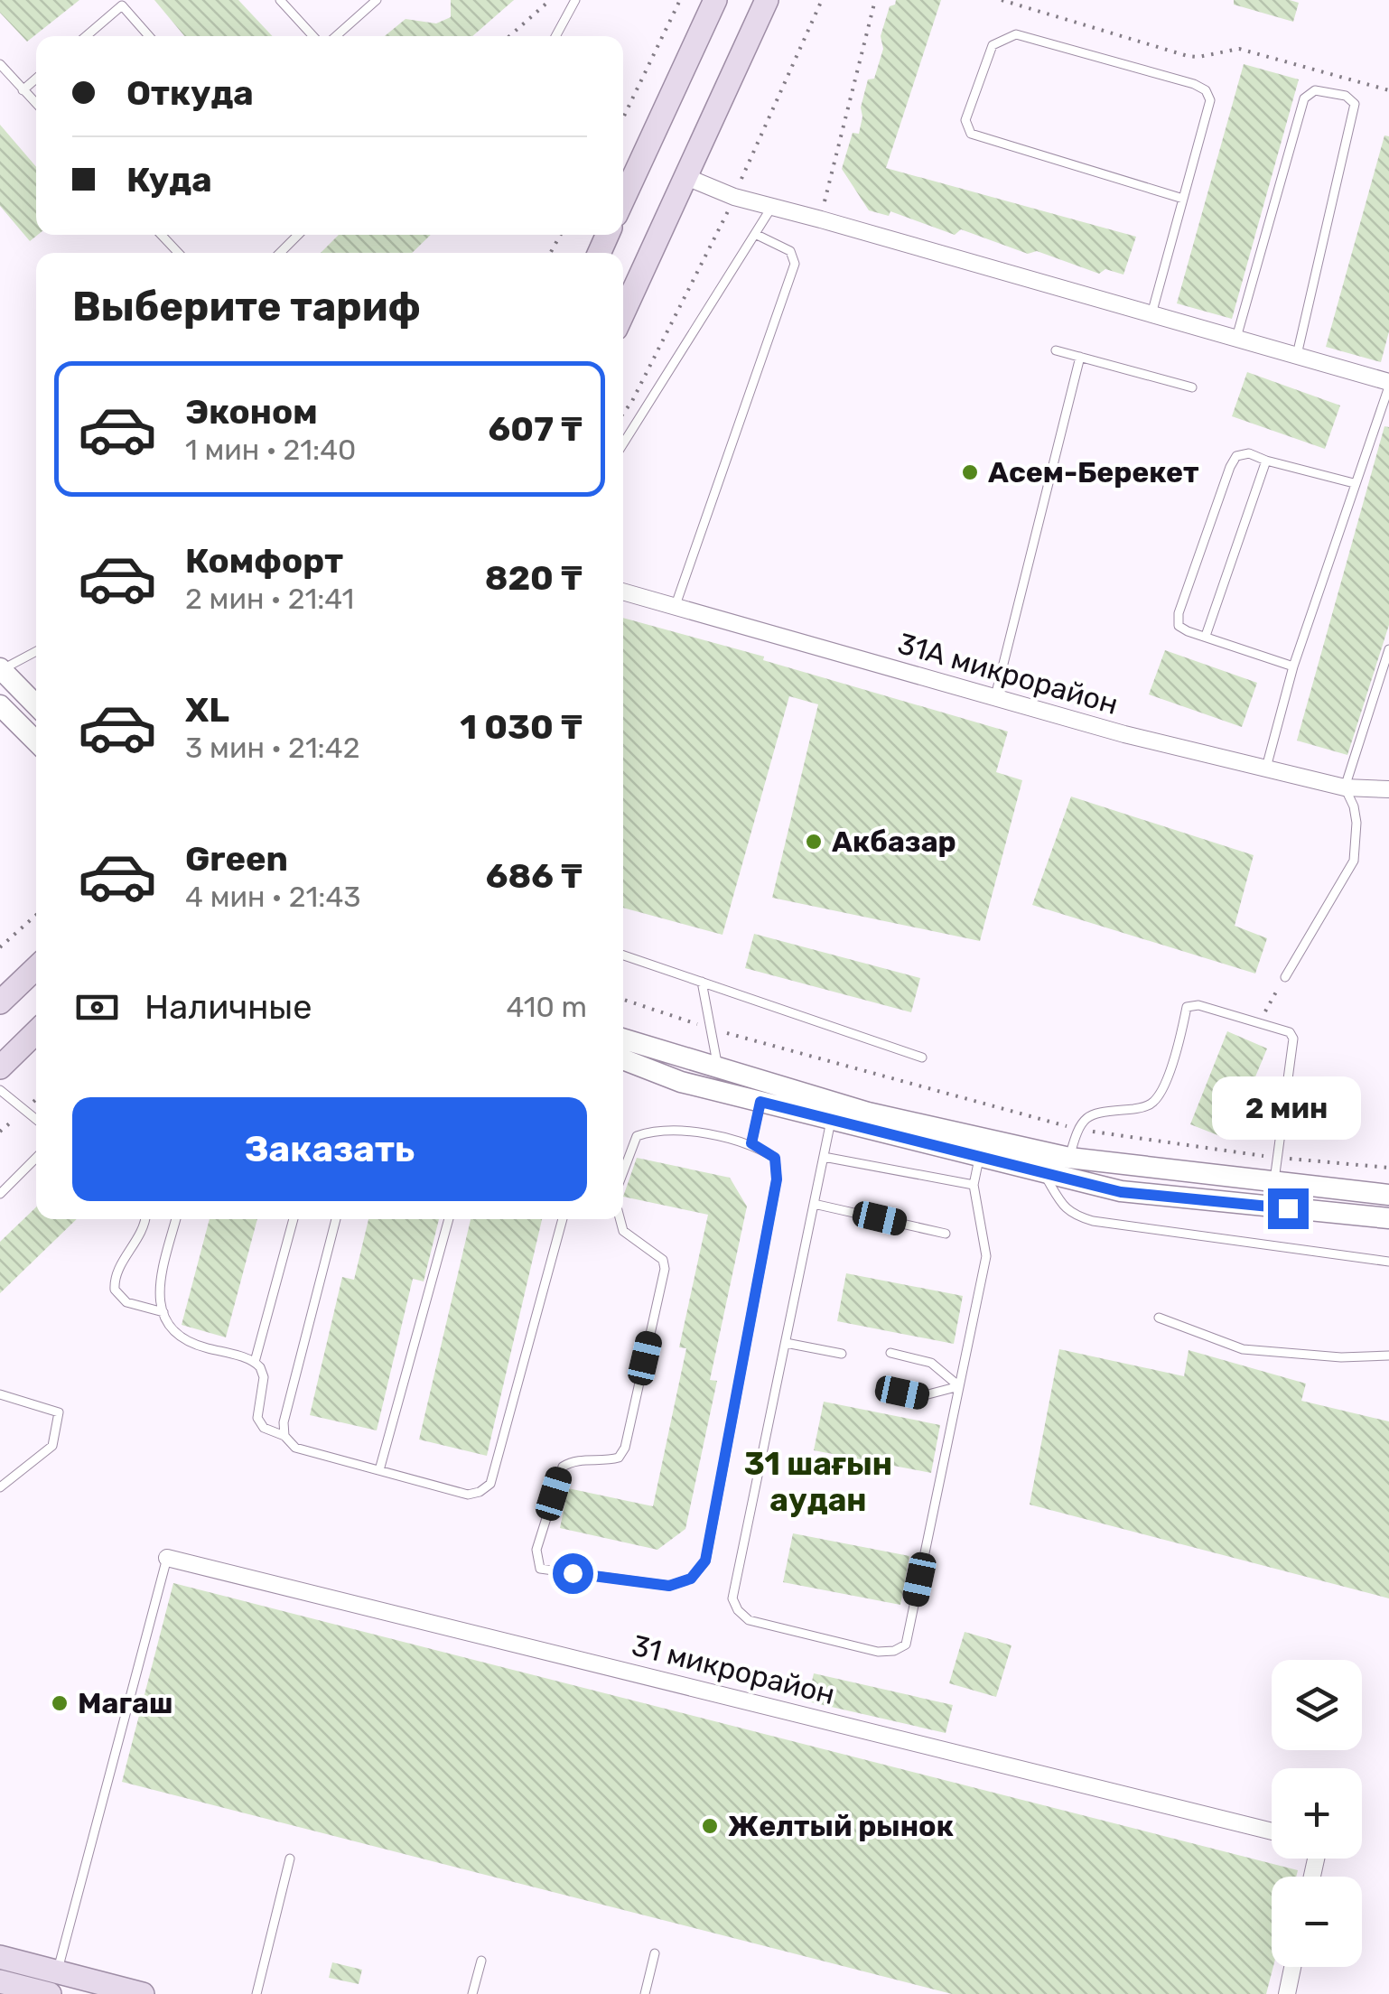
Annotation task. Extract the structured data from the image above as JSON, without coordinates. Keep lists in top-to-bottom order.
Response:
{
  "streets": {
    "street": ["31А микрорайон", "31 микрорайон"]
  },
  "districts": ["31 шағын аудан"],
  "places": [
    "Асем-Берекет",
    "Акбазар",
    "Магаш",
    "Желтый рынок"
  ],
  "page": {
    "banner": ["Откуда", "Куда"],
    "heading": "Выберите тариф",
    "list": [
      {
        "name": "Эконом",
        "note": "1 мин · 21:40",
        "value": "607 ₸"
      },
      {
        "name": "Комфорт",
        "note": "2 мин · 21:41",
        "value": "820 ₸"
      },
      {
        "name": "XL",
        "note": "3 мин · 21:42",
        "value": "1 030 ₸"
      },
      {
        "name": "Green",
        "note": "4 мин · 21:43",
        "value": "686 ₸"
      }
    ],
    "pay": ["Наличные", "410 m"],
    "bubble": "2 мин",
    "buttons": "Заказать",
    "map_buttons": ["+", "−"]
  }
}
